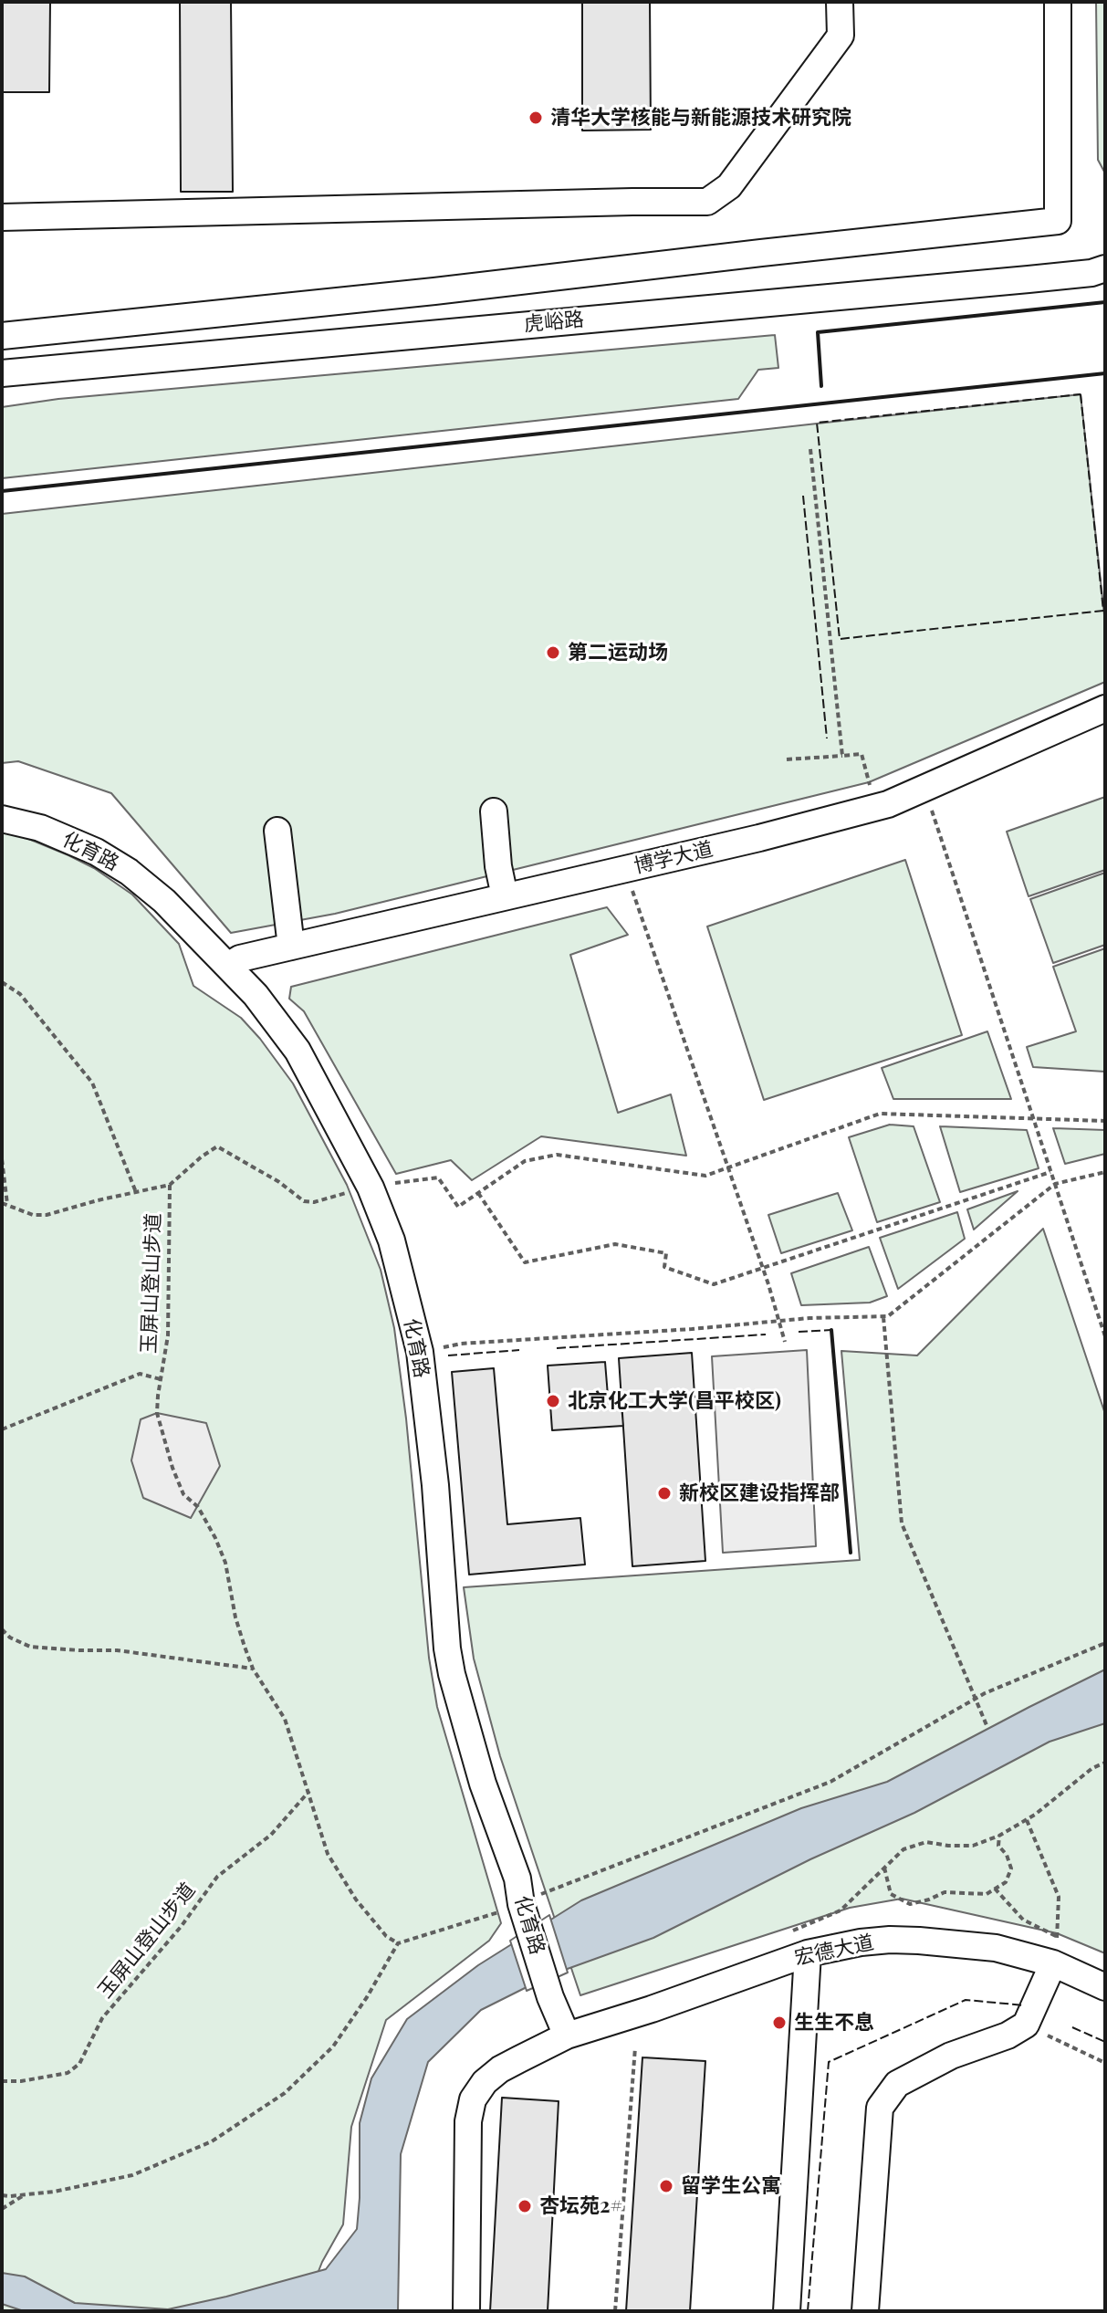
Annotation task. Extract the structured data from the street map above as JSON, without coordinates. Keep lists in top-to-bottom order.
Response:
{
  "streets": {
    "street": [
      "虎峪路",
      "化育路",
      "博学大道",
      "宏德大道"
    ],
    "path": ["玉屏山登山步道"]
  },
  "crossings": [
    ["化育路", "博学大道"],
    ["化育路", "宏德大道"]
  ],
  "places": [
    "清华大学核能与新能源技术研究院",
    "第二运动场",
    "北京化工大学(昌平校区)",
    "新校区建设指挥部",
    "生生不息",
    "留学生公寓",
    "杏坛苑2#"
  ]
}
